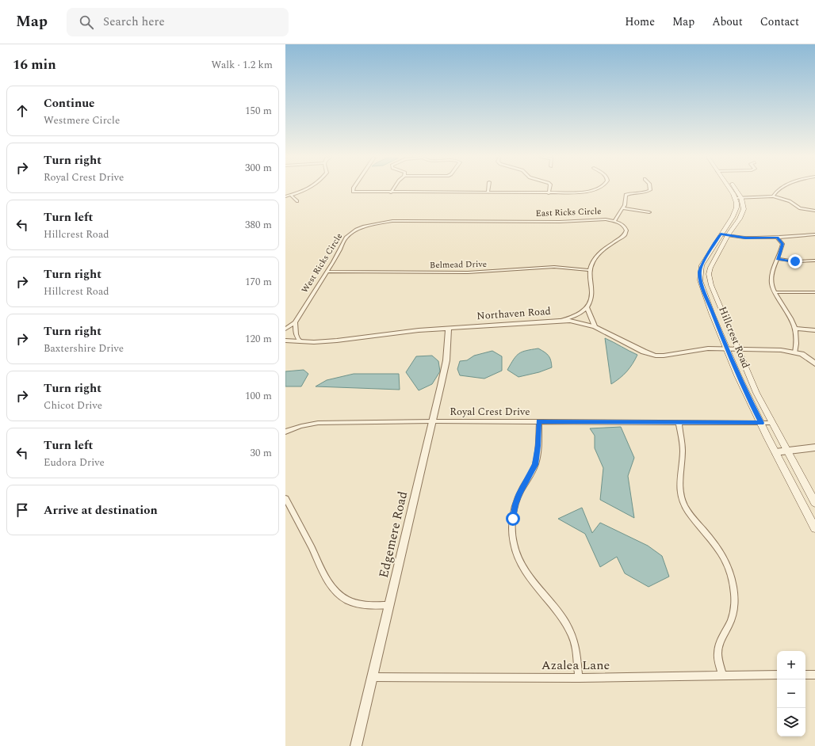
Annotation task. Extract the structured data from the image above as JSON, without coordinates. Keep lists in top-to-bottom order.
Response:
{
  "streets": {
    "main road": ["Hillcrest Road"],
    "street": [
      "East Ricks Circle",
      "West Ricks Circle",
      "Belmead Drive",
      "Northaven Road",
      "Royal Crest Drive",
      "Edgemere Road",
      "Azalea Lane"
    ]
  },
  "crossings": [
    ["East Ricks Circle", "West Ricks Circle"],
    ["East Ricks Circle", "Belmead Drive"],
    ["West Ricks Circle", "Belmead Drive"],
    ["Northaven Road", "Hillcrest Road"],
    ["Northaven Road", "Edgemere Road"],
    ["Hillcrest Road", "Royal Crest Drive"],
    ["Royal Crest Drive", "Edgemere Road"],
    ["Edgemere Road", "Azalea Lane"]
  ],
  "page": {
    "header": "Map",
    "search": "Search here",
    "nav": [
      "Home",
      "Map",
      "About",
      "Contact"
    ],
    "heading": ["16 min", "Walk · 1.2 km"],
    "list": [
      ["Continue", "Westmere Circle", "150 m"],
      ["Turn right", "Royal Crest Drive", "300 m"],
      ["Turn left", "Hillcrest Road", "380 m"],
      ["Turn right", "Hillcrest Road", "170 m"],
      ["Turn right", "Baxtershire Drive", "120 m"],
      ["Turn right", "Chicot Drive", "100 m"],
      ["Turn left", "Eudora Drive", "30 m"],
      "Arrive at destination"
    ],
    "map_buttons": ["+", "−"]
  }
}
